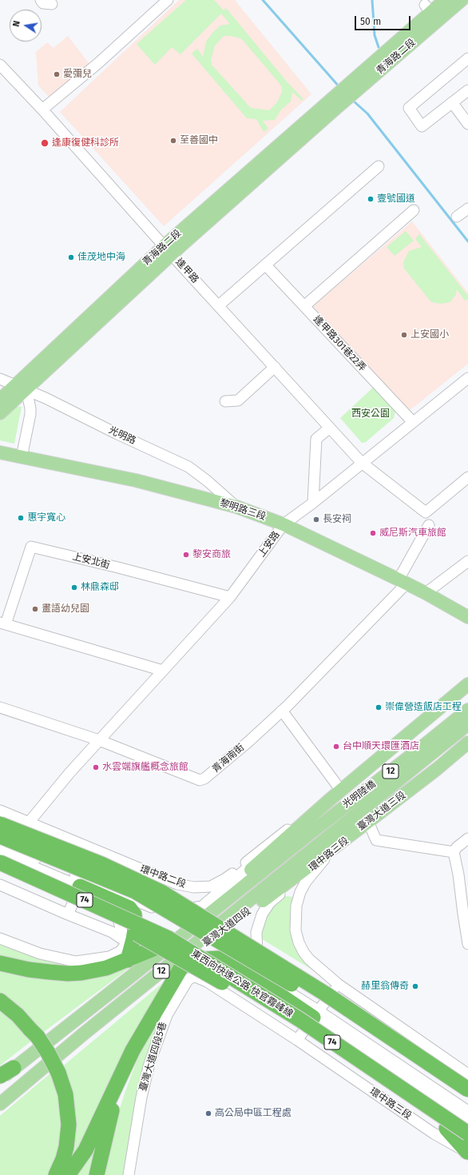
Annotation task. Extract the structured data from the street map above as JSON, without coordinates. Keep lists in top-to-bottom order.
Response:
{
  "streets": {
    "highway": ["74", "東西向快速公路 快官霧峰線"],
    "main road": [
      "青海路二段",
      "黎明路三段",
      "12",
      "光明陸橋",
      "臺灣大道三段",
      "臺灣大道四段"
    ],
    "street": [
      "逢甲路",
      "逢甲路301巷22弄",
      "光明路",
      "上安路",
      "上安北街",
      "青海南街",
      "環中路三段",
      "環中路二段",
      "臺灣大道四段5巷"
    ]
  },
  "crossings": [
    ["青海路二段", "逢甲路"],
    ["青海路二段", "光明路"],
    ["逢甲路", "上安路"],
    ["逢甲路301巷22弄", "上安路"],
    ["光明路", "黎明路三段"],
    ["黎明路三段", "上安路"],
    ["黎明路三段", "青海南街"],
    ["上安路", "上安北街"],
    ["上安路", "青海南街"],
    ["上安路", "環中路二段"],
    ["12", "光明陸橋"],
    ["12", "環中路二段"],
    ["12", "74"],
    ["12", "東西向快速公路 快官霧峰線"],
    ["光明陸橋", "臺灣大道四段"],
    ["臺灣大道三段", "環中路三段"],
    ["臺灣大道三段", "臺灣大道四段"],
    ["環中路三段", "74"],
    ["環中路三段", "臺灣大道四段5巷"],
    ["74", "臺灣大道四段"],
    ["74", "東西向快速公路 快官霧峰線"],
    ["臺灣大道四段", "東西向快速公路 快官霧峰線"]
  ],
  "parks": ["西安公園"],
  "places": [
    "愛彌兒",
    "至善國中",
    "逢康復健科診所",
    "壹號國道",
    "佳茂地中海",
    "上安國小",
    "惠宇寬心",
    "長安祠",
    "威尼斯汽車旅館",
    "黎安商旅",
    "林鼎森邸",
    "畫語幼兒園",
    "崇偉營造飯店工程",
    "台中順天環匯酒店",
    "水雲端旗艦概念旅館",
    "赫里翁傳奇",
    "高公局中區工程處"
  ],
  "scale_bar": "50 m",
  "north": "left"
}
